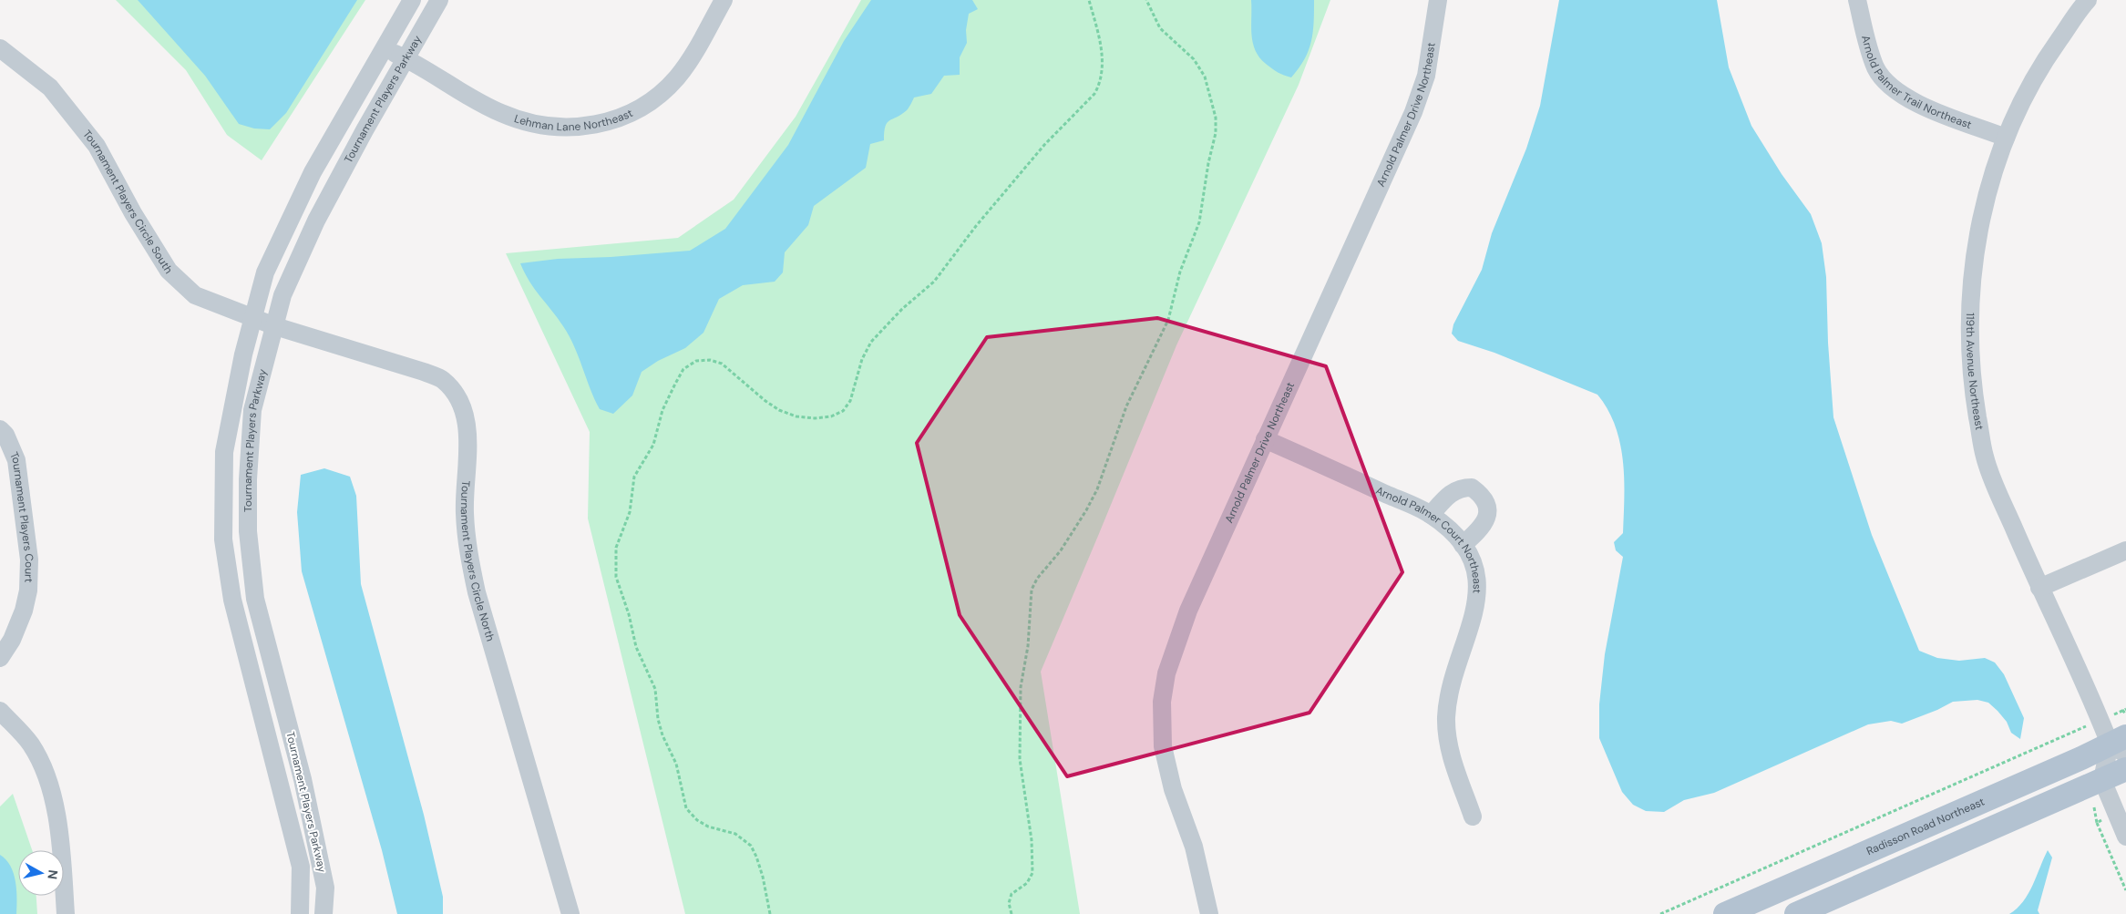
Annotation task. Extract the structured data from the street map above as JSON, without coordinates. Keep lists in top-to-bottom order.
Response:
{
  "streets": {
    "main road": ["Radisson Road Northeast"],
    "street": [
      "Arnold Palmer Trail Northeast",
      "Tournament Players Parkway",
      "Lehman Lane Northeast",
      "Arnold Palmer Drive Northeast",
      "Tournament Players Circle South",
      "119th Avenue Northeast",
      "Tournament Players Court",
      "Arnold Palmer Court Northeast",
      "Tournament Players Circle North"
    ]
  },
  "crossings": [
    ["Arnold Palmer Trail Northeast", "119th Avenue Northeast"],
    ["Tournament Players Parkway", "Lehman Lane Northeast"],
    ["Tournament Players Parkway", "Tournament Players Circle South"],
    ["Tournament Players Parkway", "Tournament Players Circle North"],
    ["Arnold Palmer Drive Northeast", "Arnold Palmer Court Northeast"],
    ["Tournament Players Circle South", "Tournament Players Circle North"],
    ["119th Avenue Northeast", "Radisson Road Northeast"]
  ],
  "north": "right"
}
